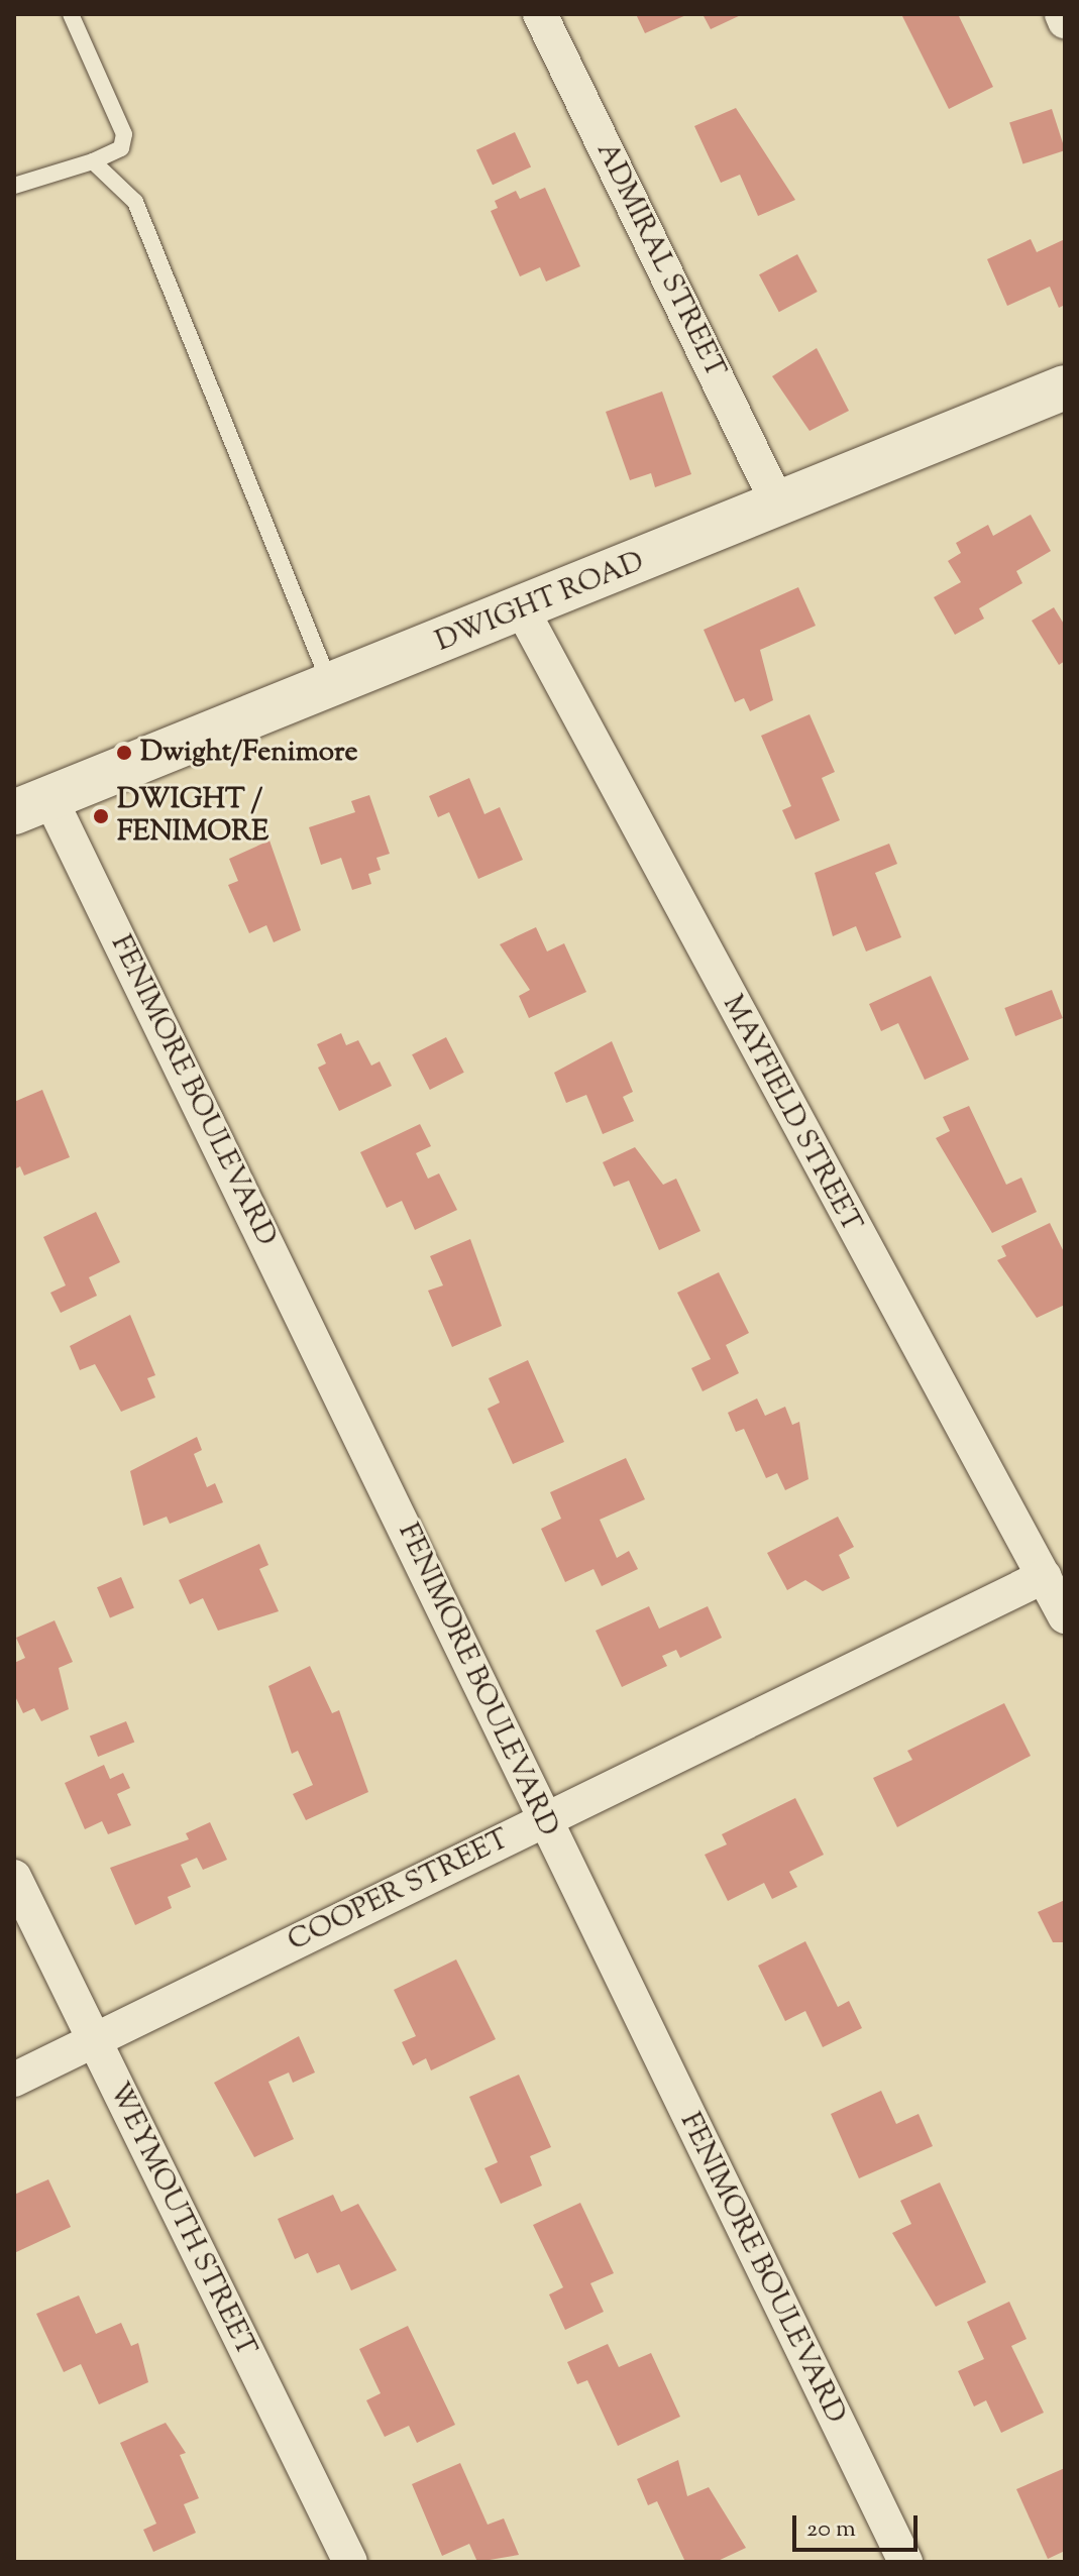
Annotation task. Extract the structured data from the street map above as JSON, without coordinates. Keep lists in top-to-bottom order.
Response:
{
  "streets": {
    "main road": ["DWIGHT ROAD"],
    "street": [
      "ADMIRAL STREET",
      "FENIMORE BOULEVARD",
      "MAYFIELD STREET",
      "COOPER STREET",
      "WEYMOUTH STREET"
    ]
  },
  "crossings": [
    ["ADMIRAL STREET", "DWIGHT ROAD"],
    ["DWIGHT ROAD", "FENIMORE BOULEVARD"],
    ["DWIGHT ROAD", "MAYFIELD STREET"],
    ["FENIMORE BOULEVARD", "COOPER STREET"],
    ["MAYFIELD STREET", "COOPER STREET"],
    ["COOPER STREET", "WEYMOUTH STREET"]
  ],
  "places": ["Dwight/Fenimore", "DWIGHT / FENIMORE"],
  "scale_bar": "20 m"
}
